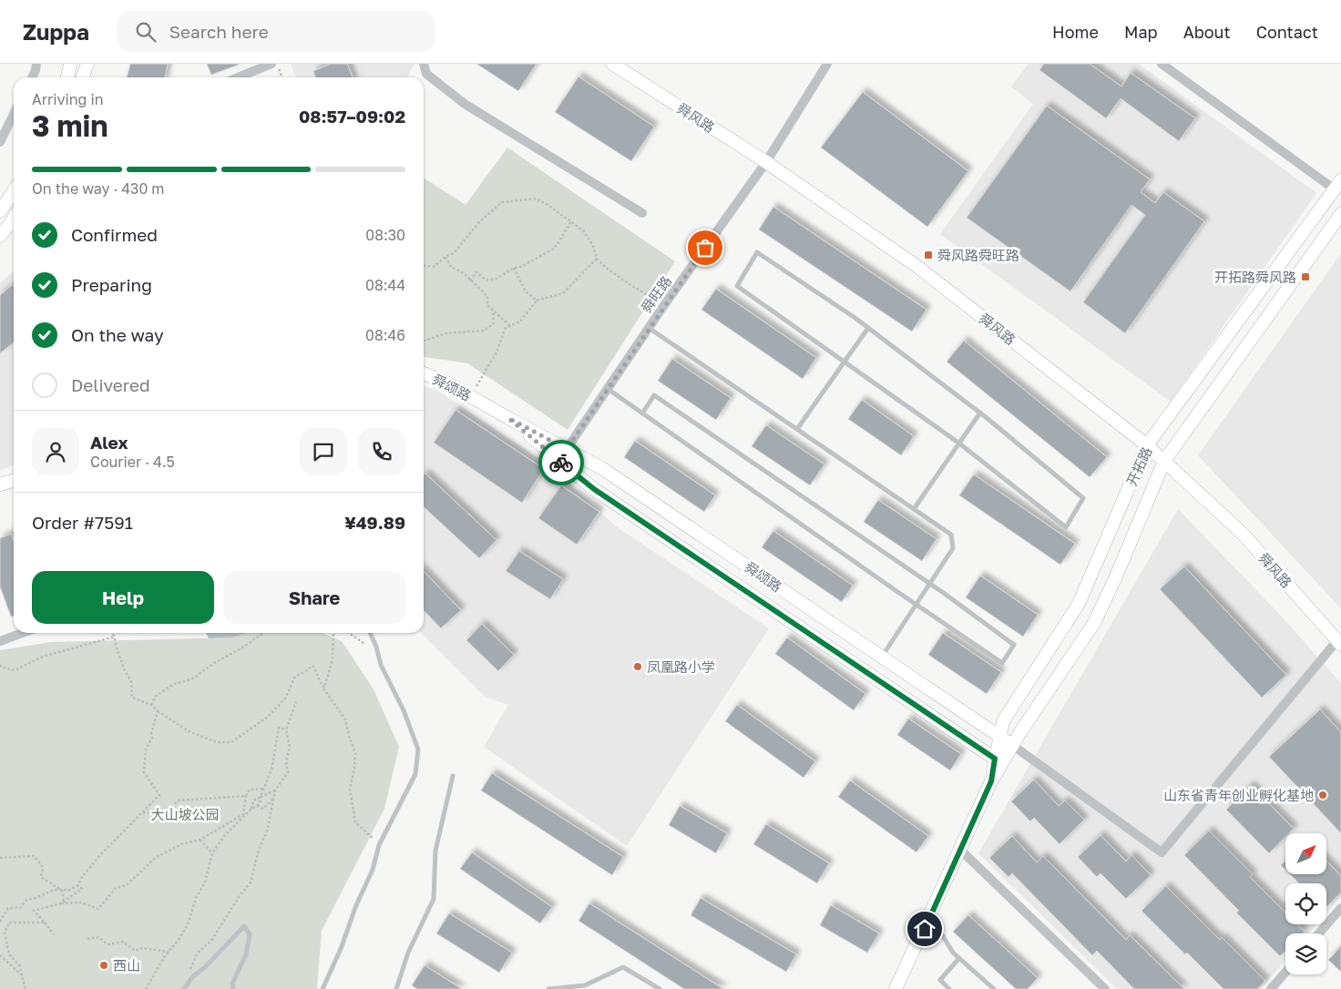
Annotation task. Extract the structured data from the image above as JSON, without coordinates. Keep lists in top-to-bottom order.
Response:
{
  "streets": {
    "main road": ["舜风路", "舜颂路", "开拓路"],
    "street": ["舜旺路"]
  },
  "crossings": [
    ["舜风路", "舜旺路"],
    ["舜风路", "开拓路"],
    ["舜旺路", "舜颂路"],
    ["舜颂路", "开拓路"]
  ],
  "parks": ["大山坡公园"],
  "places": {
    "transit": ["舜风路舜旺路", "开拓路舜风路"],
    "other": ["凤凰路小学", "山东省青年创业孵化基地", "西山"]
  },
  "north": "top right",
  "page": {
    "header": "Zuppa",
    "search": "Search here",
    "nav": [
      "Home",
      "Map",
      "About",
      "Contact"
    ],
    "heading": ["3 min", "Arriving in", "08:57–09:02"],
    "panel": [
      "Alex",
      "Courier · 4.5",
      "Order #7591",
      "¥49.89"
    ],
    "bar": "On the way · 430 m",
    "list": [
      ["Confirmed", "08:30"],
      ["Preparing", "08:44"],
      ["On the way", "08:46"],
      "Delivered"
    ],
    "buttons": ["Help", "Share"]
  }
}
